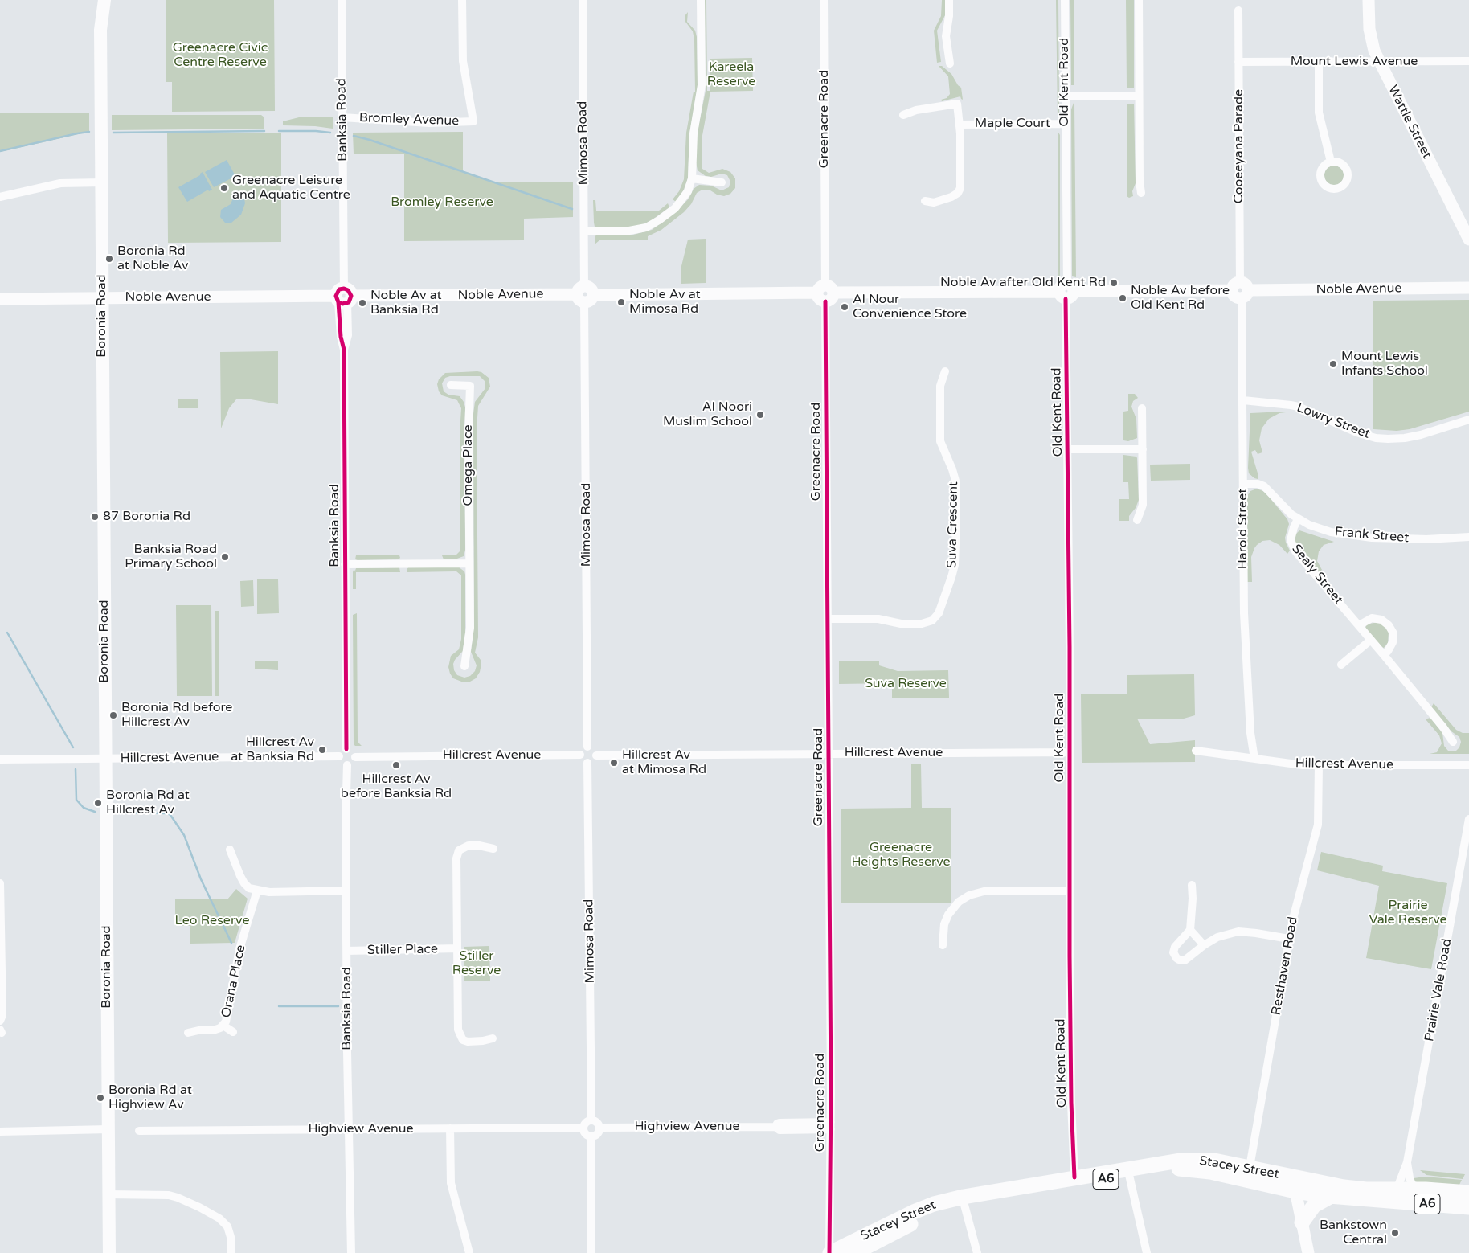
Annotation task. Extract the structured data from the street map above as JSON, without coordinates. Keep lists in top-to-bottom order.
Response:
{
  "streets": {
    "highway": ["Stacey Street", "A6"],
    "main road": ["Boronia Road"],
    "street": [
      "Mount Lewis Avenue",
      "Old Kent Road",
      "Greenacre Road",
      "Banksia Road",
      "Bromley Avenue",
      "Wattle Street",
      "Maple Court",
      "Mimosa Road",
      "Cooeeyana Parade",
      "Noble Avenue",
      "Lowry Street",
      "Omega Place",
      "Suva Crescent",
      "Harold Street",
      "Frank Street",
      "Sealy Street",
      "Hillcrest Avenue",
      "Stiller Place",
      "Resthaven Road",
      "Orana Place",
      "Prairie Vale Road",
      "Highview Avenue"
    ]
  },
  "crossings": [
    ["Mount Lewis Avenue", "Wattle Street"],
    ["Mount Lewis Avenue", "Cooeeyana Parade"],
    ["Old Kent Road", "Maple Court"],
    ["Old Kent Road", "Noble Avenue"],
    ["Old Kent Road", "Hillcrest Avenue"],
    ["Old Kent Road", "Stacey Street"],
    ["Greenacre Road", "Noble Avenue"],
    ["Greenacre Road", "Suva Crescent"],
    ["Greenacre Road", "Hillcrest Avenue"],
    ["Greenacre Road", "Highview Avenue"],
    ["Greenacre Road", "Stacey Street"],
    ["Banksia Road", "Bromley Avenue"],
    ["Banksia Road", "Noble Avenue"],
    ["Banksia Road", "Hillcrest Avenue"],
    ["Banksia Road", "Stiller Place"],
    ["Banksia Road", "Highview Avenue"],
    ["Mimosa Road", "Noble Avenue"],
    ["Mimosa Road", "Hillcrest Avenue"],
    ["Mimosa Road", "Highview Avenue"],
    ["Cooeeyana Parade", "Noble Avenue"],
    ["Cooeeyana Parade", "Harold Street"],
    ["Noble Avenue", "Boronia Road"],
    ["Noble Avenue", "Harold Street"],
    ["Boronia Road", "Hillcrest Avenue"],
    ["Lowry Street", "Harold Street"],
    ["Harold Street", "Frank Street"],
    ["Harold Street", "Hillcrest Avenue"],
    ["Frank Street", "Sealy Street"],
    ["Hillcrest Avenue", "Resthaven Road"],
    ["Resthaven Road", "Stacey Street"],
    ["Prairie Vale Road", "Stacey Street"]
  ],
  "parks": [
    "Greenacre Civic Centre Reserve",
    "Kareela Reserve",
    "Bromley Reserve",
    "Suva Reserve",
    "Greenacre Heights Reserve",
    "Prairie Vale Reserve",
    "Leo Reserve",
    "Stiller Reserve"
  ],
  "places": [
    "Greenacre Leisure and Aquatic Centre",
    "Boronia Rd at Noble Av",
    "Noble Av after Old Kent Rd",
    "Noble Av before Old Kent Rd",
    "Noble Av at Mimosa Rd",
    "Noble Av at Banksia Rd",
    "Al Nour Convenience Store",
    "Mount Lewis Infants School",
    "Al Noori Muslim School",
    "87 Boronia Rd",
    "Banksia Road Primary School",
    "Boronia Rd before Hillcrest Av",
    "Hillcrest Av at Banksia Rd",
    "Hillcrest Av at Mimosa Rd",
    "Hillcrest Av before Banksia Rd",
    "Boronia Rd at Hillcrest Av",
    "Boronia Rd at Highview Av",
    "Bankstown Central"
  ]
}
